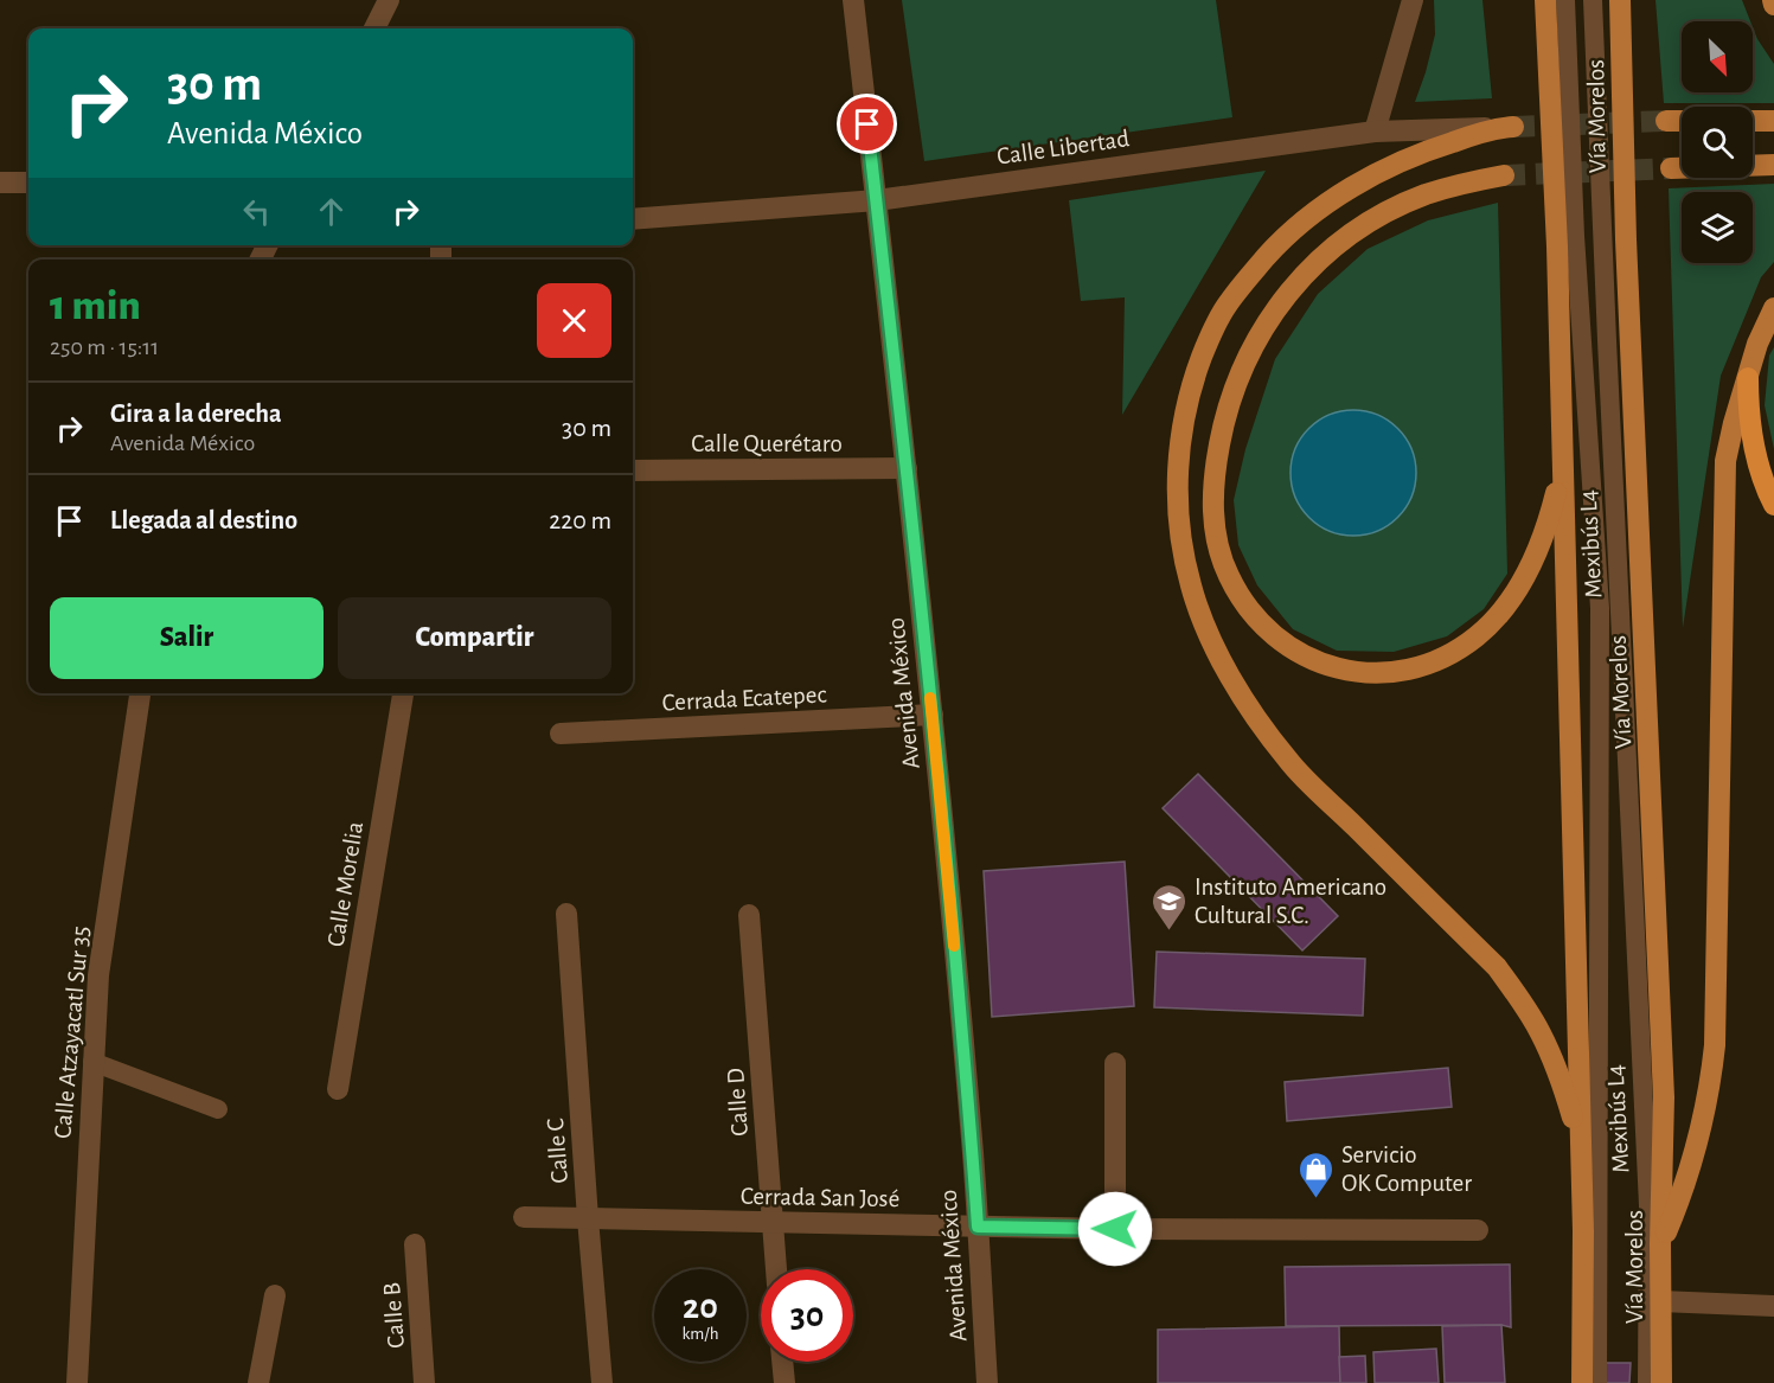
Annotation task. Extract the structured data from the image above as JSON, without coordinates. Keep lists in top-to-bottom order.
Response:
{
  "streets": {
    "main road": ["Vía Morelos"],
    "street": [
      "Calle Libertad",
      "Calle Querétaro",
      "Avenida México",
      "Cerrada Ecatepec",
      "Calle Morelia",
      "Calle Atzayacatl Sur 35",
      "Calle D",
      "Calle C",
      "Cerrada San José",
      "Calle B"
    ],
    "lane": ["Mexibús L4"]
  },
  "crossings": [
    ["Calle Libertad", "Avenida México"],
    ["Calle Querétaro", "Avenida México"],
    ["Avenida México", "Cerrada Ecatepec"],
    ["Avenida México", "Cerrada San José"],
    ["Calle D", "Cerrada San José"],
    ["Calle C", "Cerrada San José"]
  ],
  "places": {
    "school or university": ["Instituto Americano Cultural S.C."],
    "shop": ["Servicio OK Computer"]
  },
  "north": "bottom right",
  "page": {
    "turn": ["30 m", "Avenida México"],
    "heading": ["1 min", "250 m · 15:11"],
    "list": [
      {
        "name": "Gira a la derecha",
        "note": "Avenida México",
        "value": "30 m"
      },
      {
        "name": "Llegada al destino",
        "value": "220 m"
      }
    ],
    "buttons": ["Salir", "Compartir"],
    "speed": "20 km/h",
    "limit": "30"
  }
}
